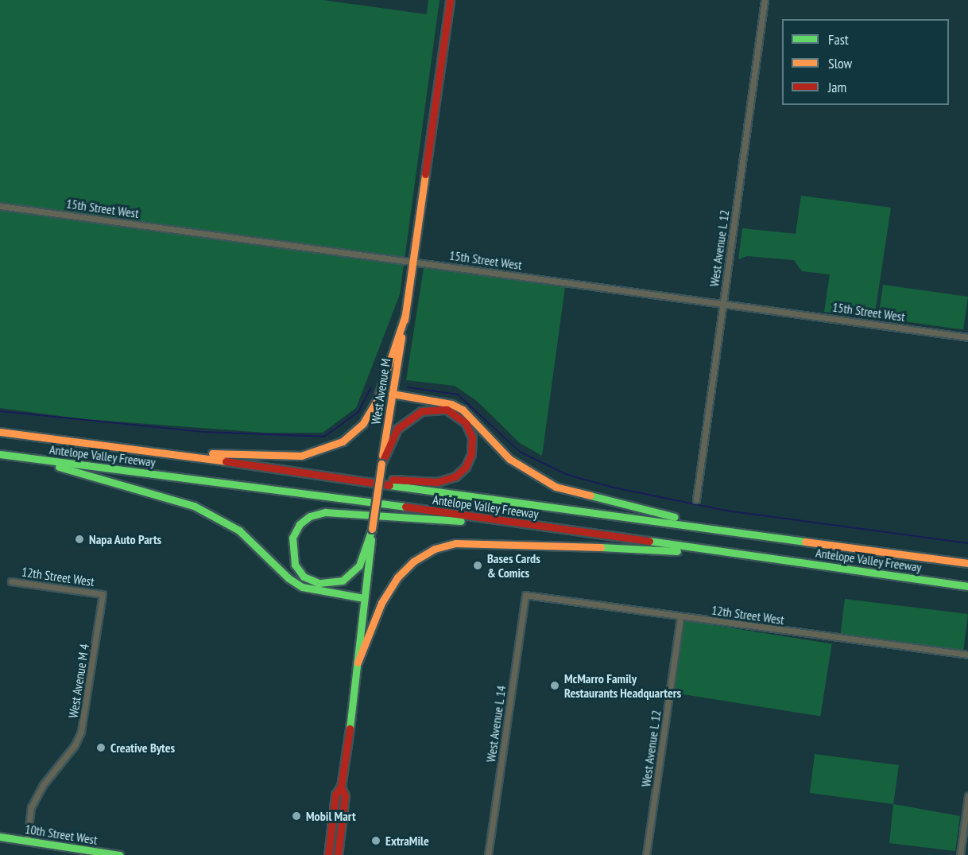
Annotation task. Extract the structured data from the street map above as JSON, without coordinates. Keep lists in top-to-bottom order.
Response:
{
  "streets": {
    "main road": ["West Avenue M", "Antelope Valley Freeway", "10th Street West"],
    "street": [
      "15th Street West",
      "West Avenue L 12",
      "12th Street West",
      "West Avenue M 4",
      "West Avenue L 14"
    ]
  },
  "crossings": [
    ["15th Street West", "West Avenue L 12"],
    ["15th Street West", "West Avenue M"],
    ["West Avenue L 12", "12th Street West"],
    ["12th Street West", "West Avenue M 4"],
    ["12th Street West", "West Avenue L 14"],
    ["West Avenue M 4", "10th Street West"]
  ],
  "places": [
    "Napa Auto Parts",
    "Bases Cards & Comics",
    "McMarro Family Restaurants Headquarters",
    "Creative Bytes",
    "Mobil Mart",
    "ExtraMile"
  ],
  "legend": ["Fast", "Slow", "Jam"]
}
